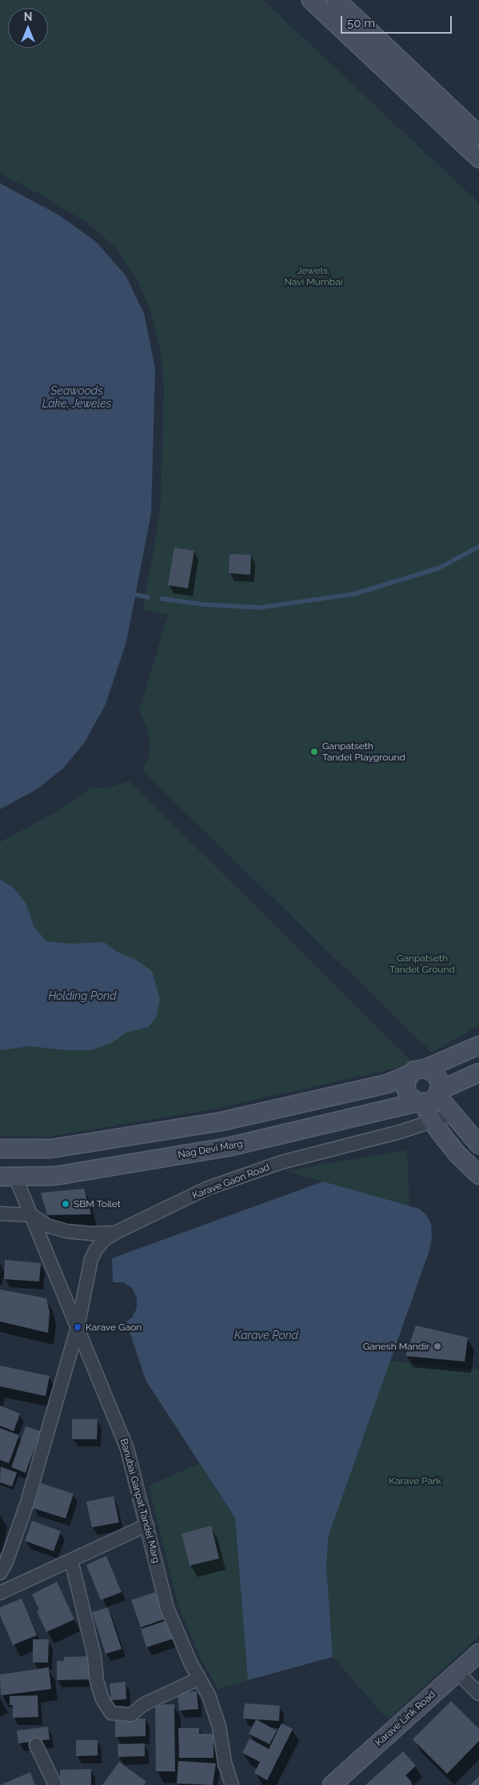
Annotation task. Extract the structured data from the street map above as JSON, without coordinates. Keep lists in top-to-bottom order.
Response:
{
  "streets": {
    "main road": ["Nag Devi Marg", "Karave Link Road"],
    "street": ["Karave Gaon Road", "Banubai Ganpat Tandel Marg"]
  },
  "crossings": [
    ["Nag Devi Marg", "Banubai Ganpat Tandel Marg"],
    ["Karave Gaon Road", "Banubai Ganpat Tandel Marg"]
  ],
  "water": ["Seawoods Lake, Jeweles", "Holding Pond", "Karave Pond"],
  "parks": ["Jewels, Navi Mumbai", "Ganpatseth Tandel Ground", "Karave Park"],
  "places": [
    "Ganpatseth Tandel Playground",
    "SBM Toilet",
    "Karave Gaon",
    "Ganesh Mandir"
  ],
  "scale_bar": "50 m",
  "north": "top"
}
